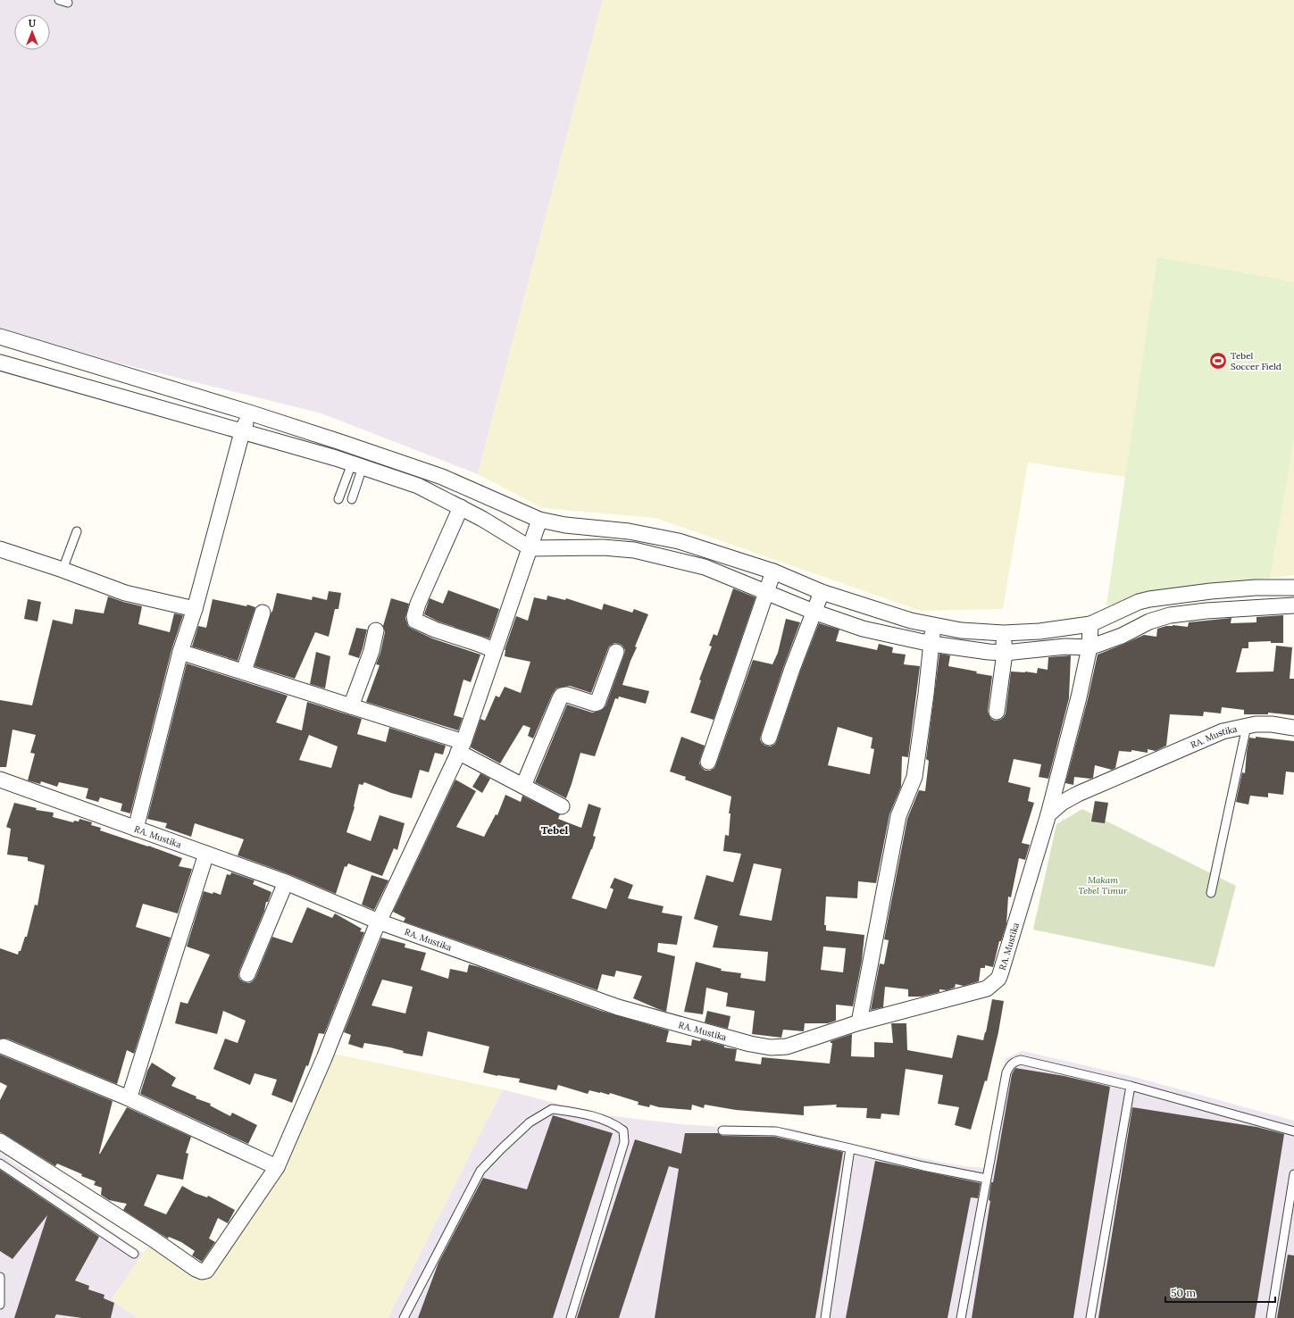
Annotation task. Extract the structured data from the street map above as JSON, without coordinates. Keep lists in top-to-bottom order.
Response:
{
  "streets": {
    "street": ["RA. Mustika"]
  },
  "districts": ["Tebel"],
  "parks": ["Makam Tebel Timur"],
  "places": {
    "sports": ["Tebel Soccer Field"]
  },
  "scale_bar": "50 m",
  "north": "top"
}
